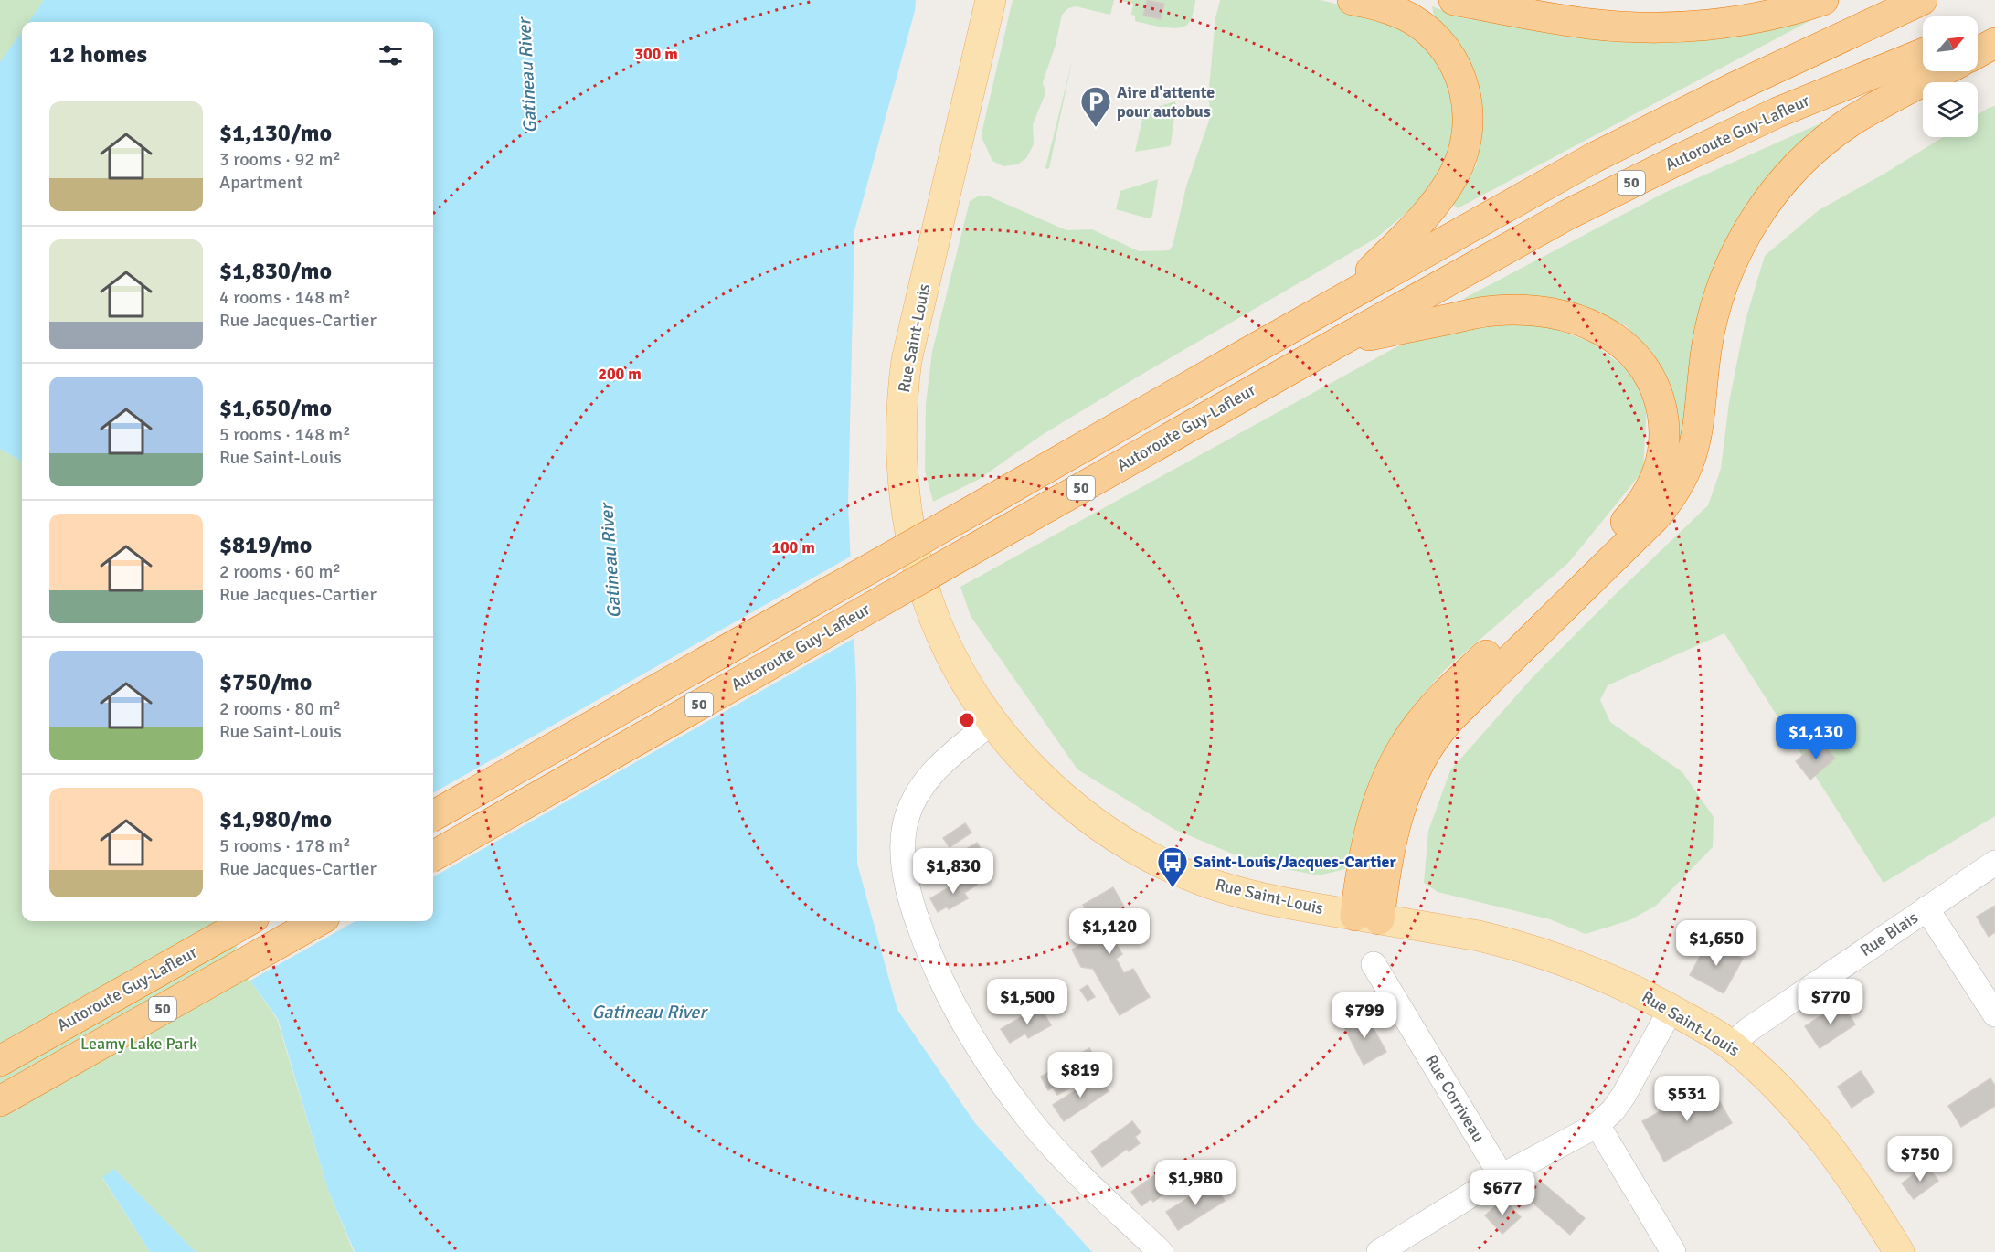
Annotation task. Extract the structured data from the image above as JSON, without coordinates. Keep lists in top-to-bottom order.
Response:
{
  "streets": {
    "highway": ["Autoroute Guy-Lafleur", "50"],
    "main road": ["Rue Saint-Louis"],
    "street": ["Rue Blais", "Rue Corriveau"]
  },
  "crossings": [
    ["Rue Saint-Louis", "Rue Blais"]
  ],
  "water": ["Gatineau River"],
  "parks": ["Leamy Lake Park"],
  "places": {
    "parking": ["Aire d'attente pour autobus"],
    "bus stop": ["Saint-Louis/Jacques-Cartier"]
  },
  "north": "top right",
  "page": {
    "heading": "12 homes",
    "list": [
      {
        "name": "$1,130/mo",
        "note": "3 rooms · 92 m² · Apartment"
      },
      {
        "name": "$1,830/mo",
        "note": "4 rooms · 148 m² · Rue Jacques-Cartier"
      },
      {
        "name": "$1,650/mo",
        "note": "5 rooms · 148 m² · Rue Saint-Louis"
      },
      {
        "name": "$819/mo",
        "note": "2 rooms · 60 m² · Rue Jacques-Cartier"
      },
      {
        "name": "$750/mo",
        "note": "2 rooms · 80 m² · Rue Saint-Louis"
      },
      {
        "name": "$1,980/mo",
        "note": "5 rooms · 178 m² · Rue Jacques-Cartier"
      }
    ],
    "price": [
      "$1,130",
      "$1,830",
      "$1,120",
      "$1,650",
      "$1,500",
      "$770",
      "$799",
      "$819",
      "$531",
      "$750",
      "$1,980",
      "$677"
    ]
  },
  "rings": ["300 m", "200 m", "100 m"]
}
